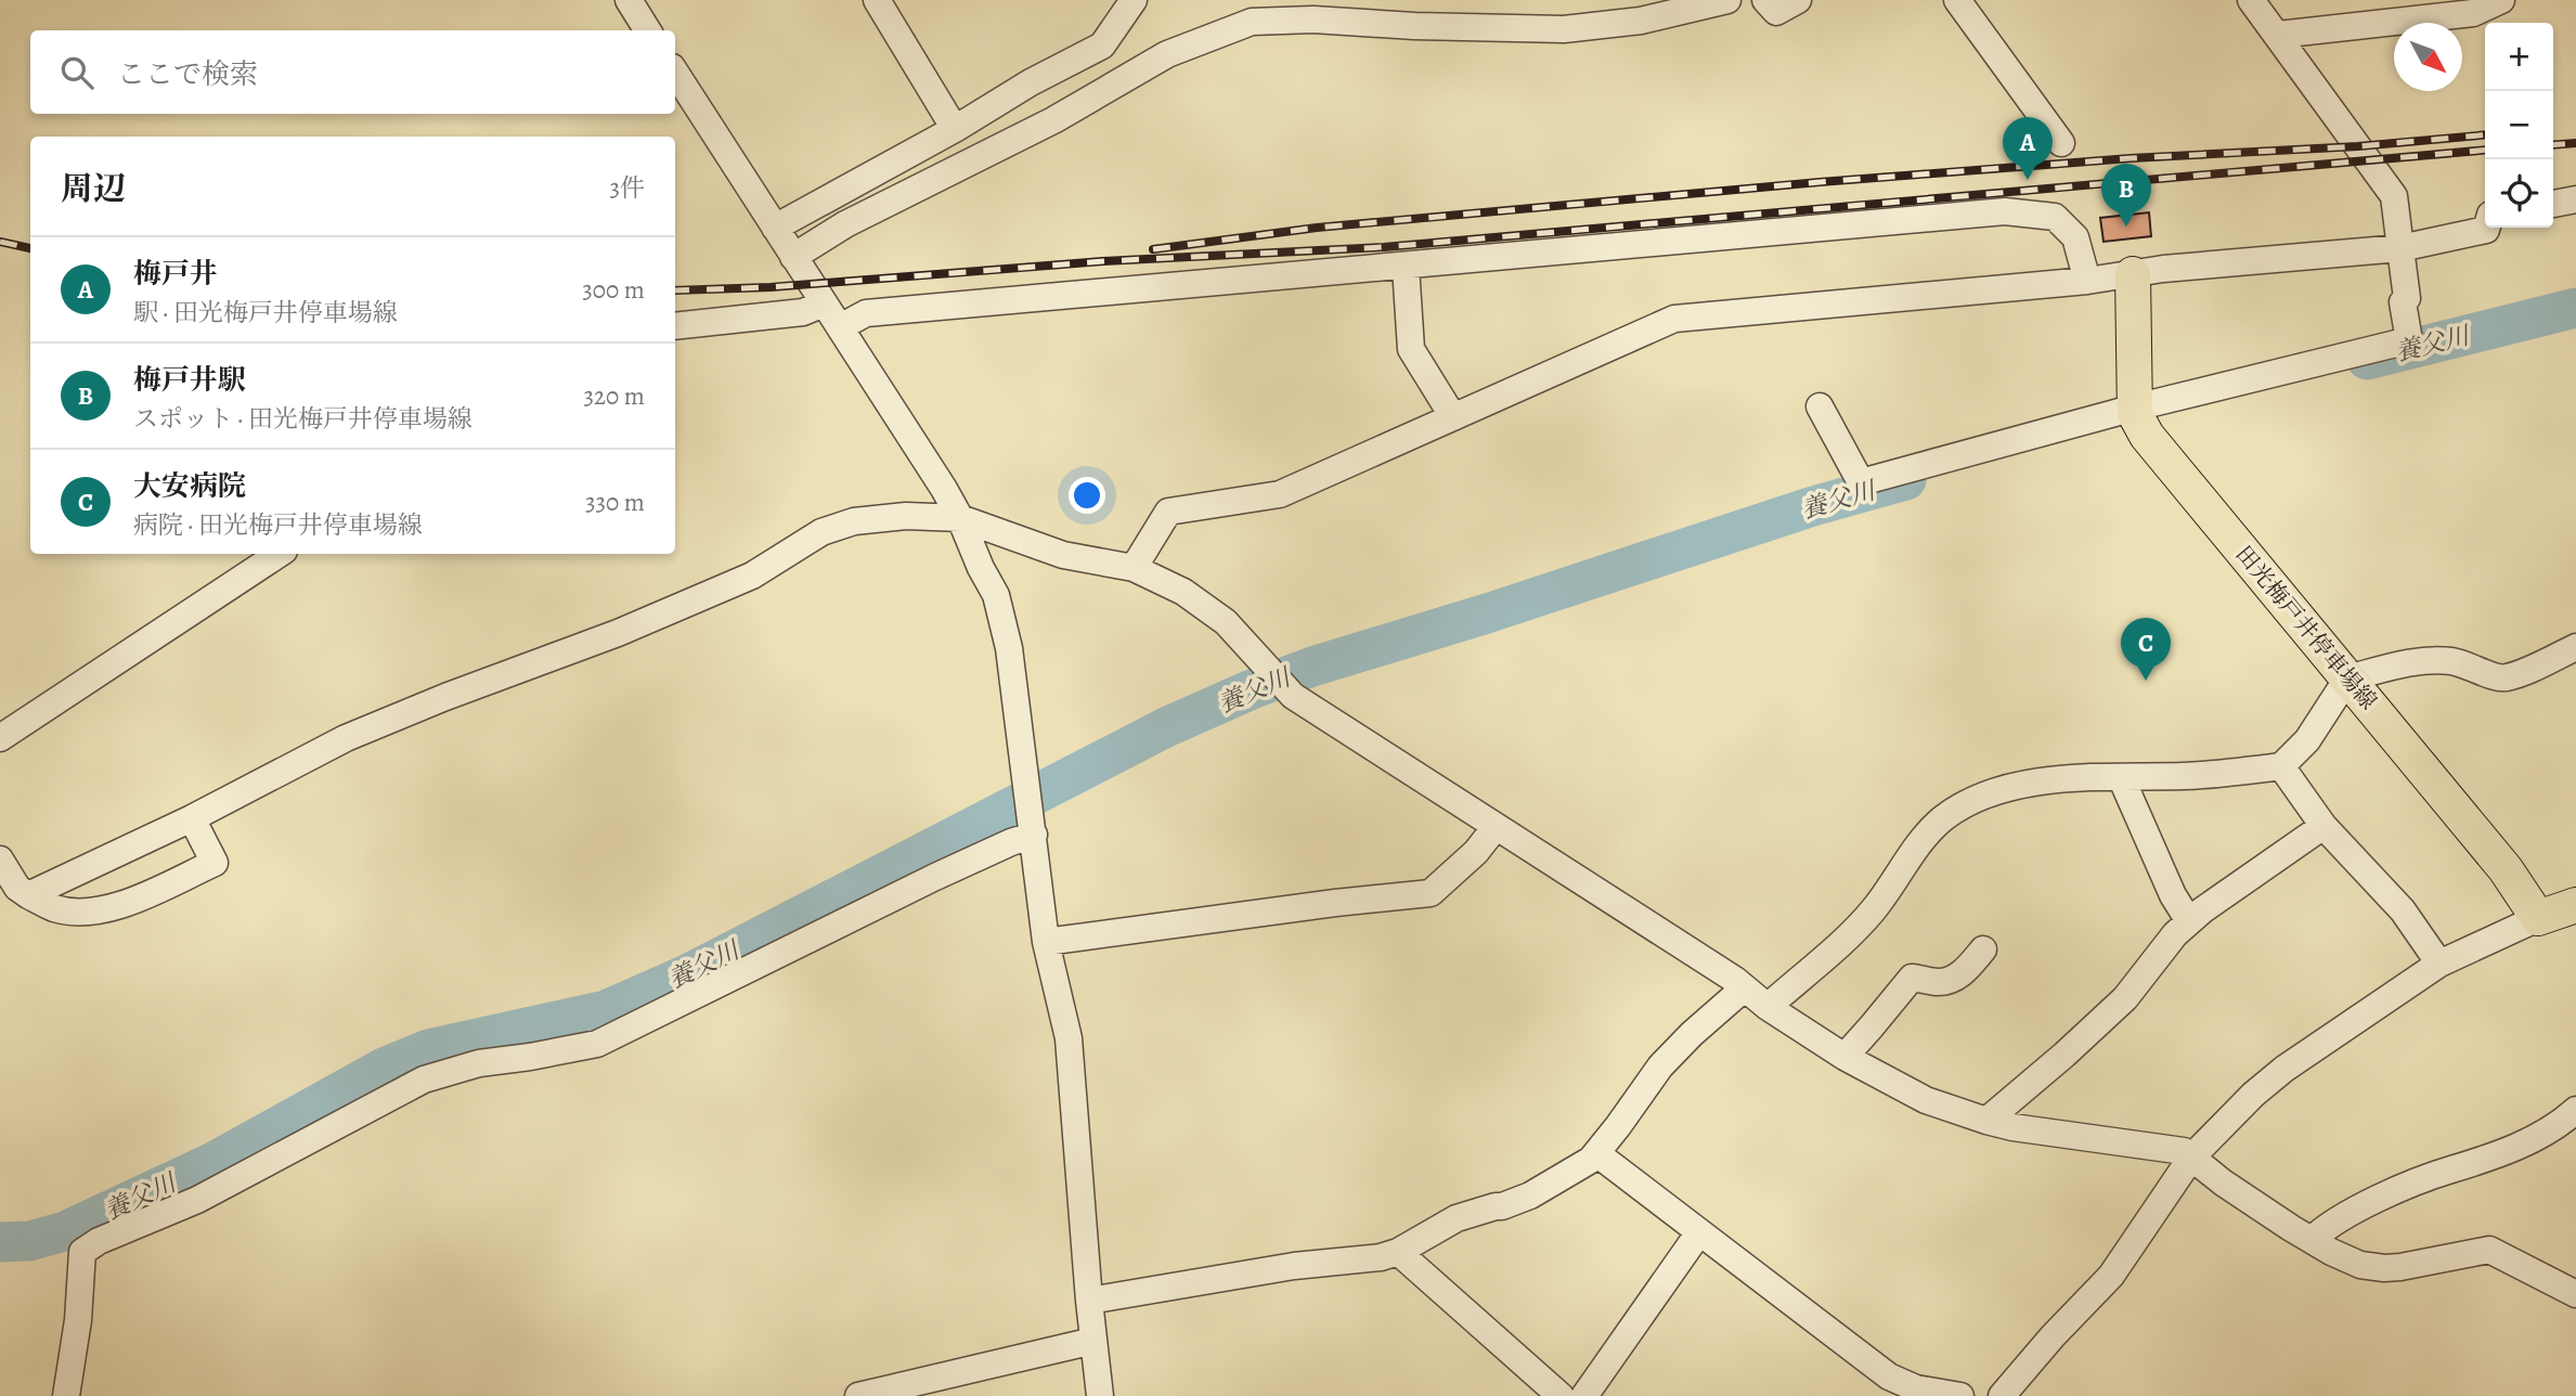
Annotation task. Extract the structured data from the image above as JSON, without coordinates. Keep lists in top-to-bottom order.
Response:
{
  "streets": {
    "main road": ["田光梅戸井停車場線"]
  },
  "water": ["養父川"],
  "north": "bottom right",
  "page": {
    "map_buttons": ["+", "−"],
    "search": "ここで検索",
    "pins": ["A", "B", "C"],
    "heading": ["周辺", "3件"],
    "list": [
      {
        "mark": "A",
        "name": "梅戸井",
        "note": "駅 · 田光梅戸井停車場線",
        "value": "300 m"
      },
      {
        "mark": "B",
        "name": "梅戸井駅",
        "note": "スポット · 田光梅戸井停車場線",
        "value": "320 m"
      },
      {
        "mark": "C",
        "name": "大安病院",
        "note": "病院 · 田光梅戸井停車場線",
        "value": "330 m"
      }
    ]
  }
}
